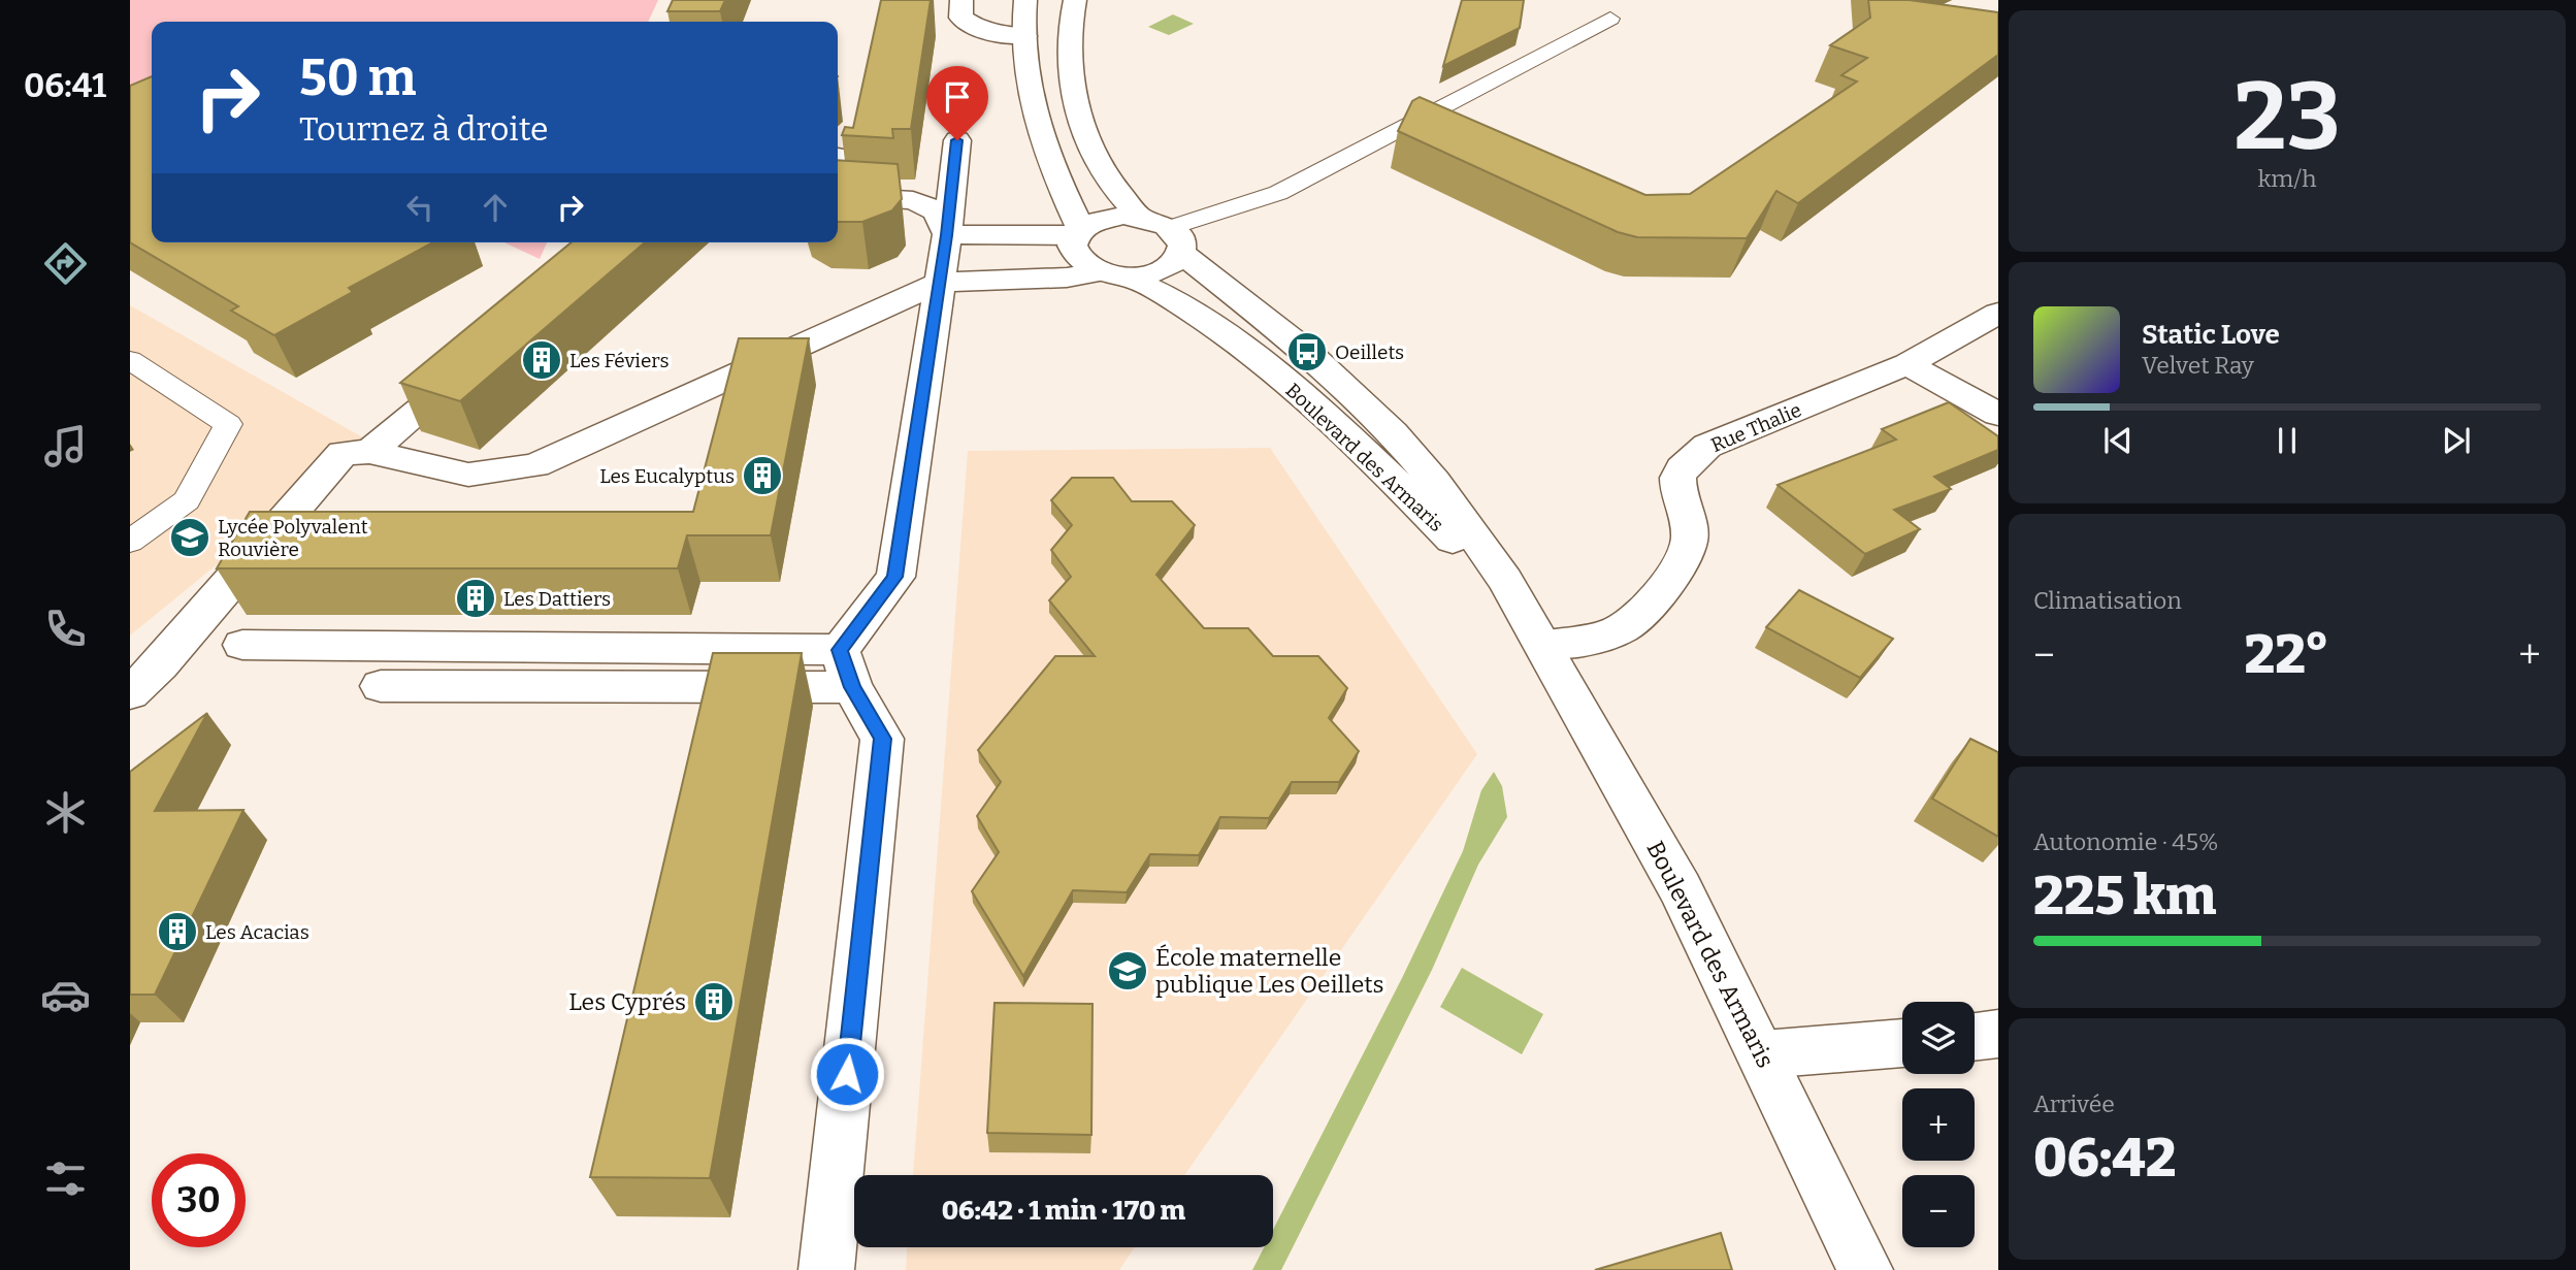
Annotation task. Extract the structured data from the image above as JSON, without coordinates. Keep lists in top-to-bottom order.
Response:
{
  "streets": {
    "street": ["Rue Thalie", "Boulevard des Armaris"]
  },
  "crossings": [
    ["Rue Thalie", "Boulevard des Armaris"]
  ],
  "places": {
    "bus stop": ["Oeillets"],
    "building": [
      "Les Féviers",
      "Les Eucalyptus",
      "Les Dattiers",
      "Les Acacias",
      "Les Cyprés"
    ],
    "school or university": ["Lycée Polyvalent Rouvière", "École maternelle publique Les Oeillets"]
  },
  "page": {
    "tabs": "06:41",
    "tile": [
      ["23", "km/h"],
      "Climatisation",
      ["Autonomie · 45%", "225 km"],
      ["Arrivée", "06:42"]
    ],
    "turn": ["50 m", "Tournez à droite"],
    "song": ["Static Love", "Velvet Ray"],
    "heat": ["−", "22°", "+"],
    "map_buttons": ["+", "−"],
    "limit": "30",
    "trip": "06:42 · 1 min · 170 m"
  }
}
